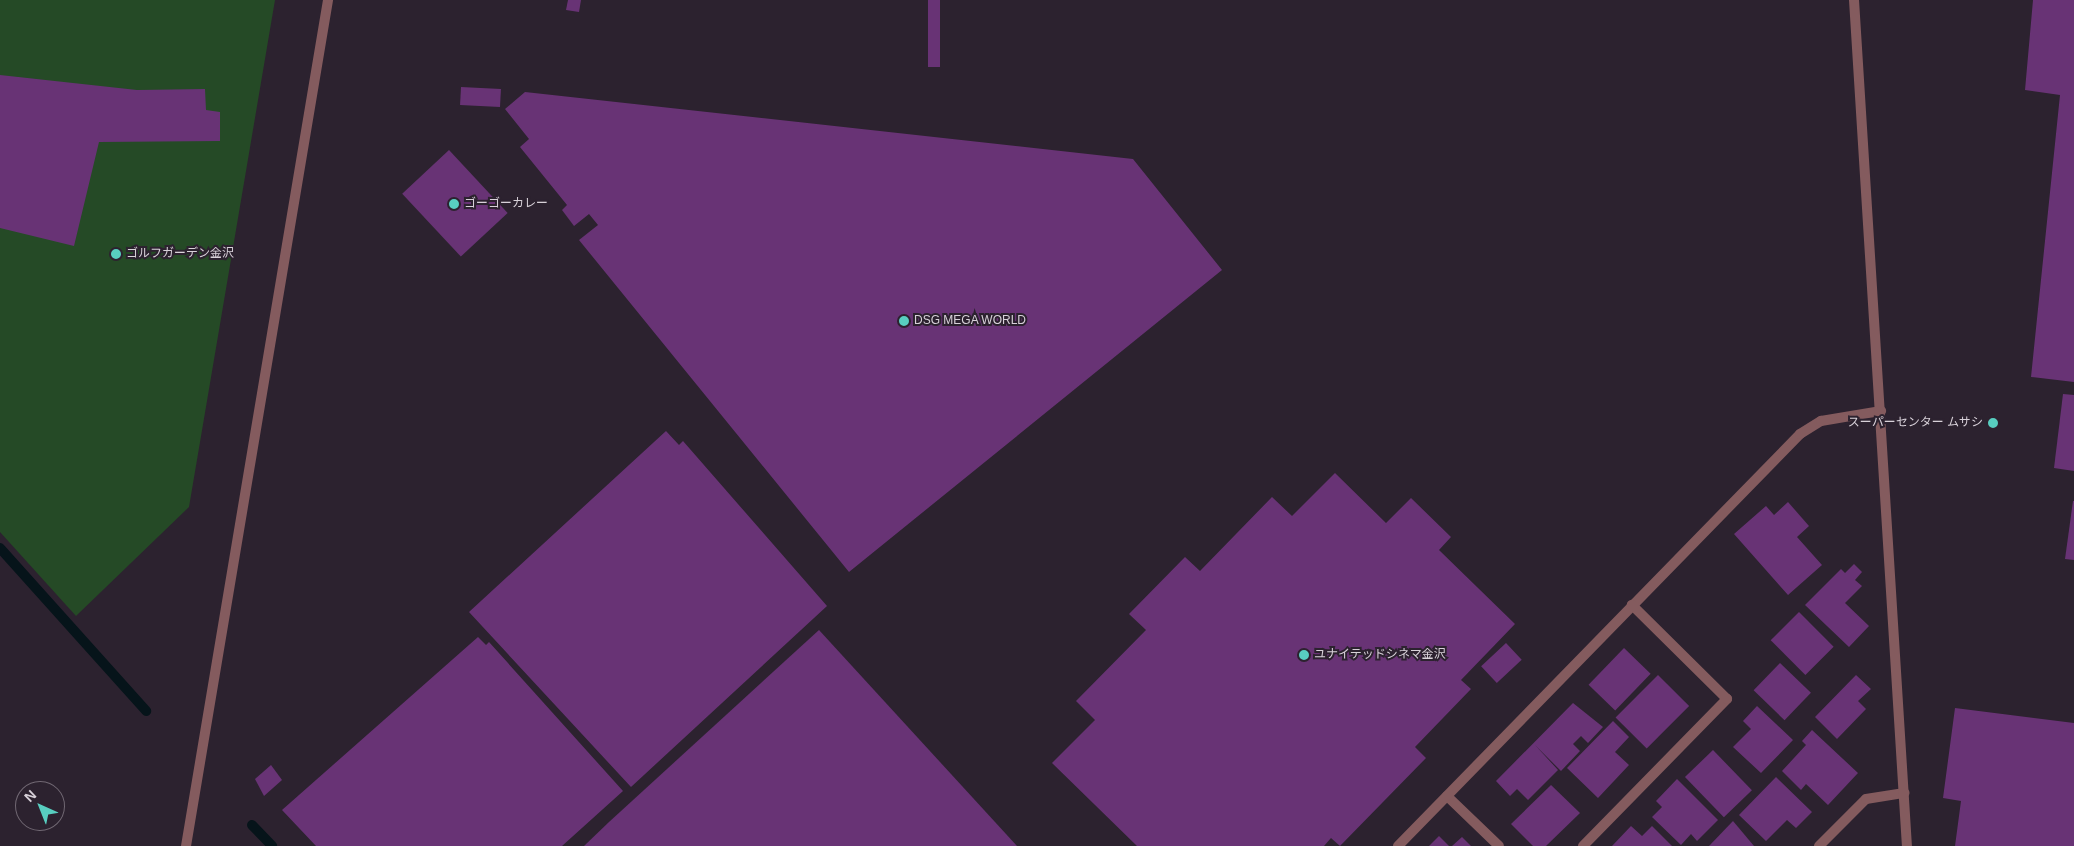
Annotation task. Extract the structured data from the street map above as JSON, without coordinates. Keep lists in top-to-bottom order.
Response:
{
  "places": [
    "ゴーゴーカレー",
    "ゴルフガーデン金沢",
    "DSG MEGA WORLD",
    "スーパーセンター ムサシ",
    "ユナイテッドシネマ金沢"
  ],
  "north": "top left"
}
